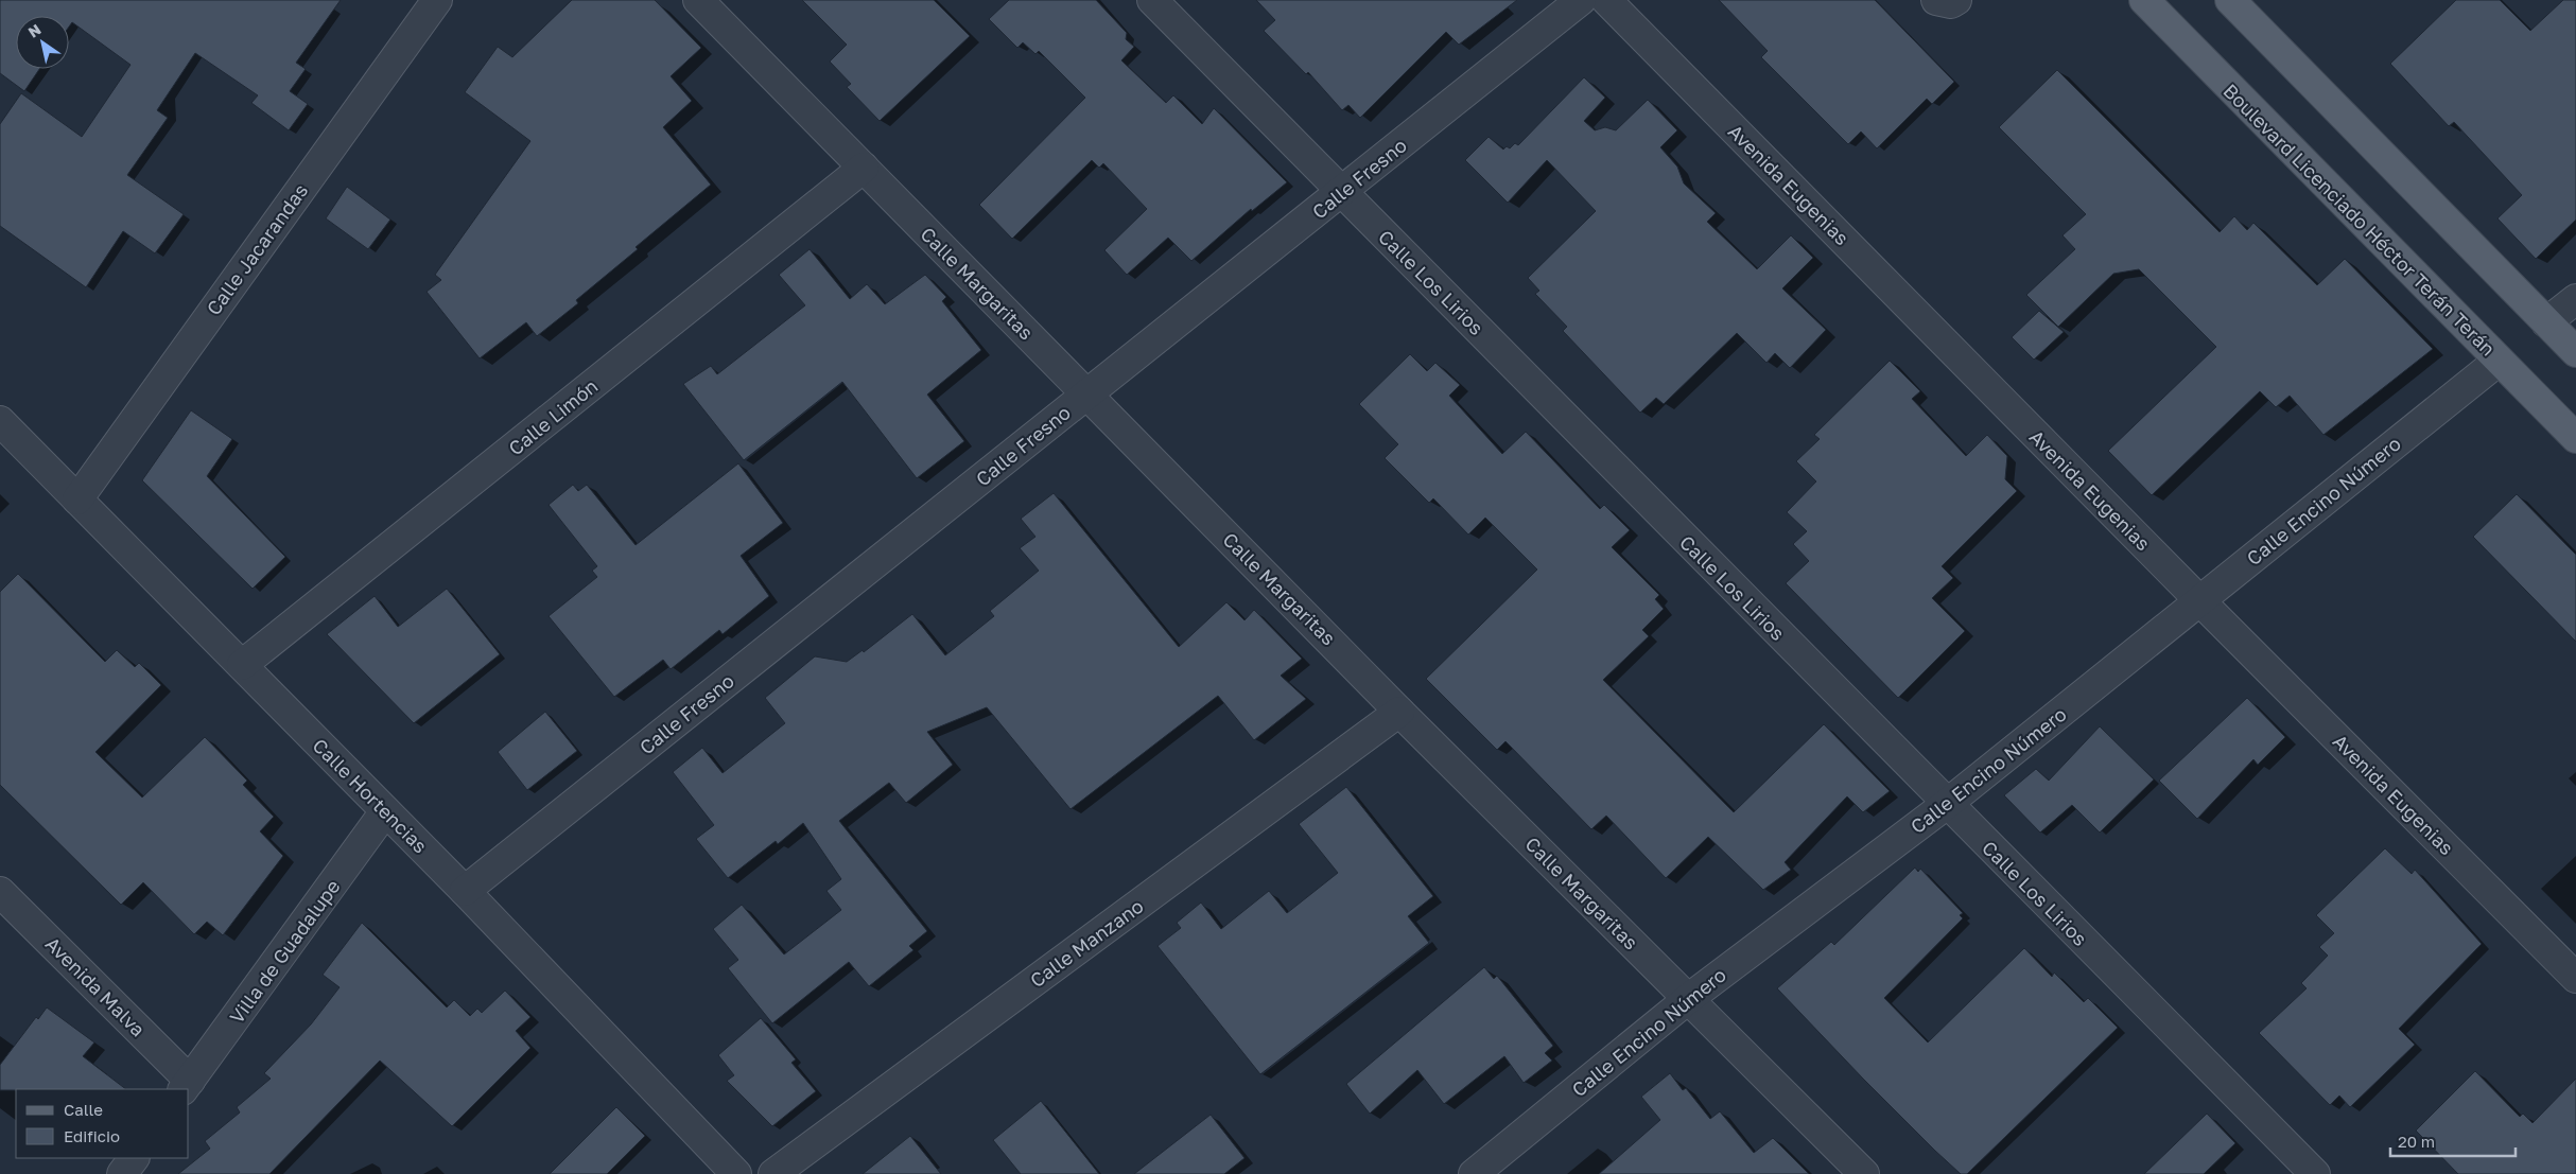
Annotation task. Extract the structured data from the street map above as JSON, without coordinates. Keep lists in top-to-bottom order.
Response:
{
  "streets": {
    "main road": ["Boulevard Licenciado Héctor Terán Terán"],
    "street": [
      "Calle Fresno",
      "Avenida Eugenias",
      "Calle Jacarandas",
      "Calle Los Lirios",
      "Calle Margaritas",
      "Calle Limón",
      "Calle Encino Número",
      "Calle Hortencias",
      "Calle Manzano",
      "Villa de Guadalupe",
      "Avenida Malva"
    ]
  },
  "crossings": [
    ["Calle Fresno", "Calle Los Lirios"],
    ["Calle Fresno", "Calle Margaritas"],
    ["Calle Fresno", "Calle Hortencias"],
    ["Avenida Eugenias", "Calle Encino Número"],
    ["Boulevard Licenciado Héctor Terán Terán", "Calle Encino Número"],
    ["Calle Jacarandas", "Calle Hortencias"],
    ["Calle Los Lirios", "Calle Encino Número"],
    ["Calle Margaritas", "Calle Limón"],
    ["Calle Margaritas", "Calle Encino Número"],
    ["Calle Margaritas", "Calle Manzano"],
    ["Calle Limón", "Calle Hortencias"],
    ["Calle Hortencias", "Villa de Guadalupe"],
    ["Villa de Guadalupe", "Avenida Malva"]
  ],
  "legend": ["Calle", "Edificio"],
  "scale_bar": "20 m",
  "north": "top left"
}
